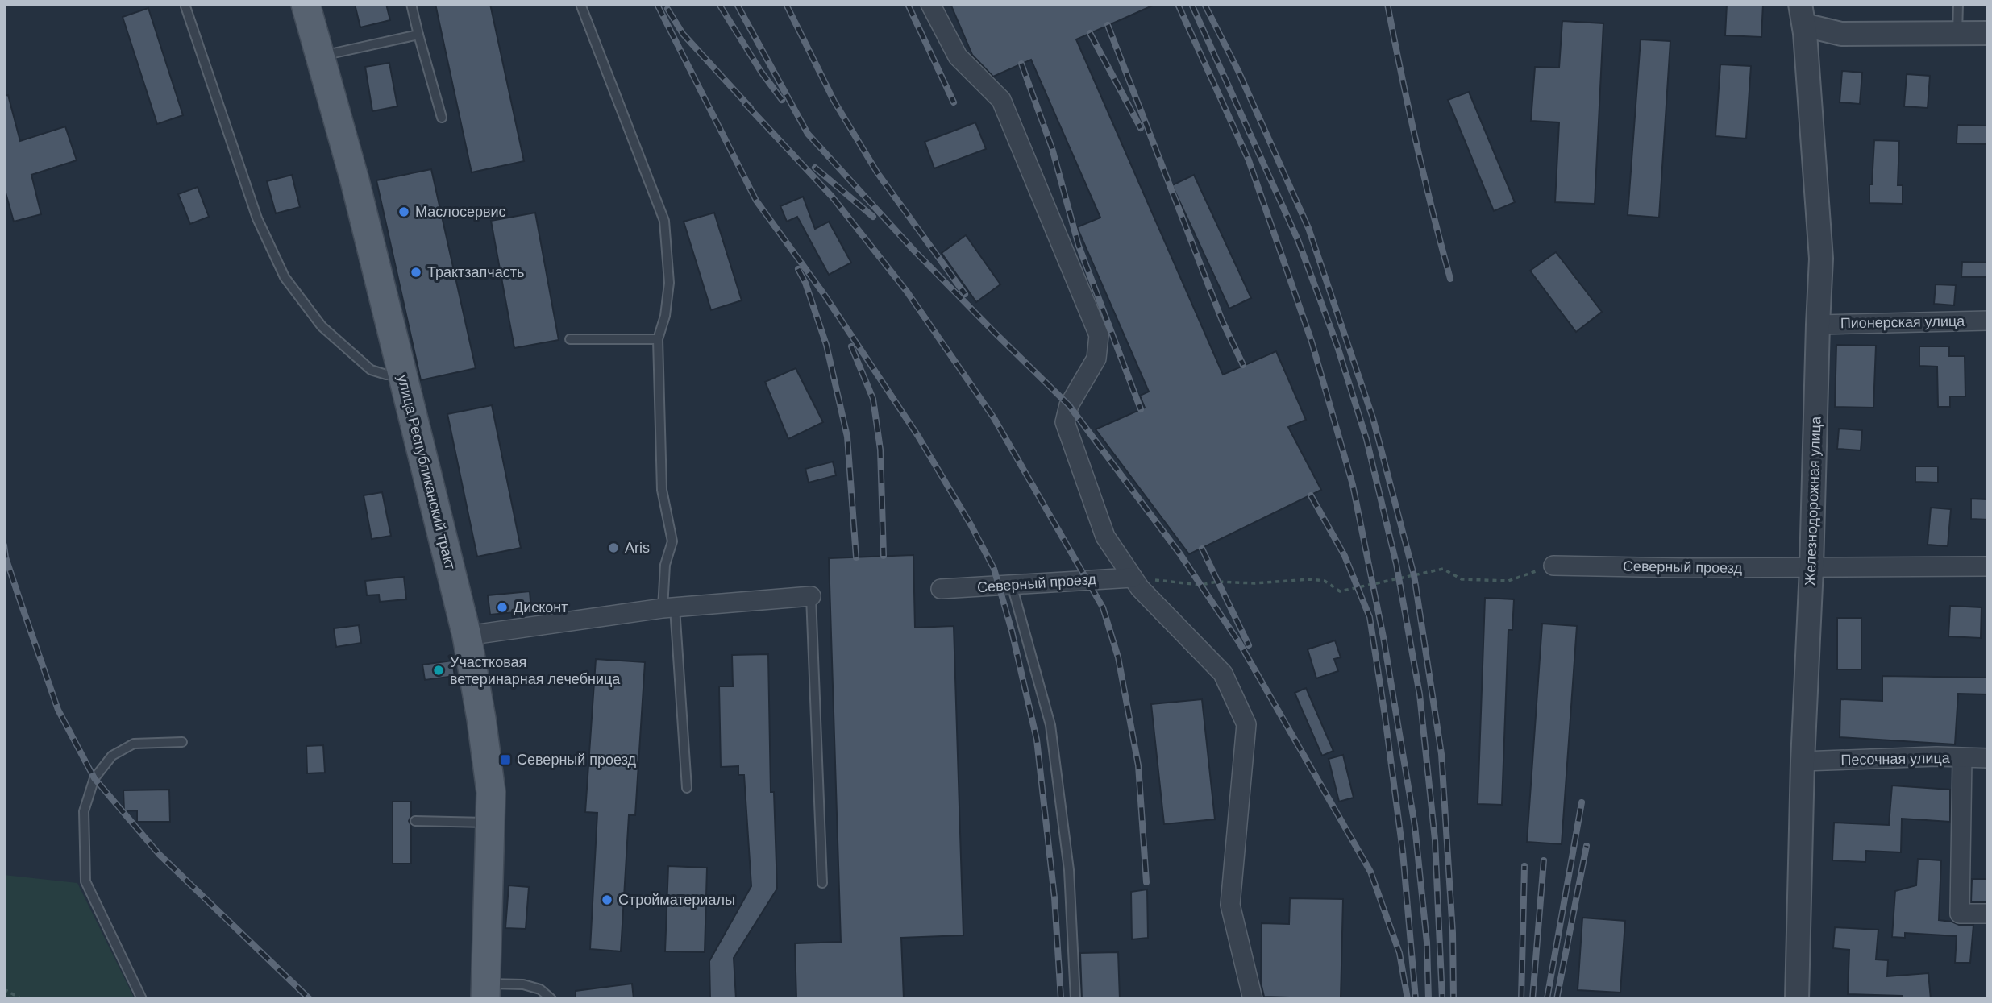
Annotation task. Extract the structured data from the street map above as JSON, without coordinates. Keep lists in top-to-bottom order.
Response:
{
  "streets": {
    "main road": ["улица Республиканский тракт"],
    "street": [
      "Пионерская улица",
      "Железнодорожная улица",
      "Северный проезд",
      "Песочная улица"
    ]
  },
  "crossings": [
    ["Пионерская улица", "Железнодорожная улица"],
    ["Железнодорожная улица", "Северный проезд"],
    ["Железнодорожная улица", "Песочная улица"]
  ],
  "places": {
    "other": [
      "Маслосервис",
      "Трактзапчасть",
      "Aris",
      "Дисконт",
      "Участковая ветеринарная лечебница",
      "Стройматериалы"
    ],
    "transit": ["Северный проезд"]
  }
}
